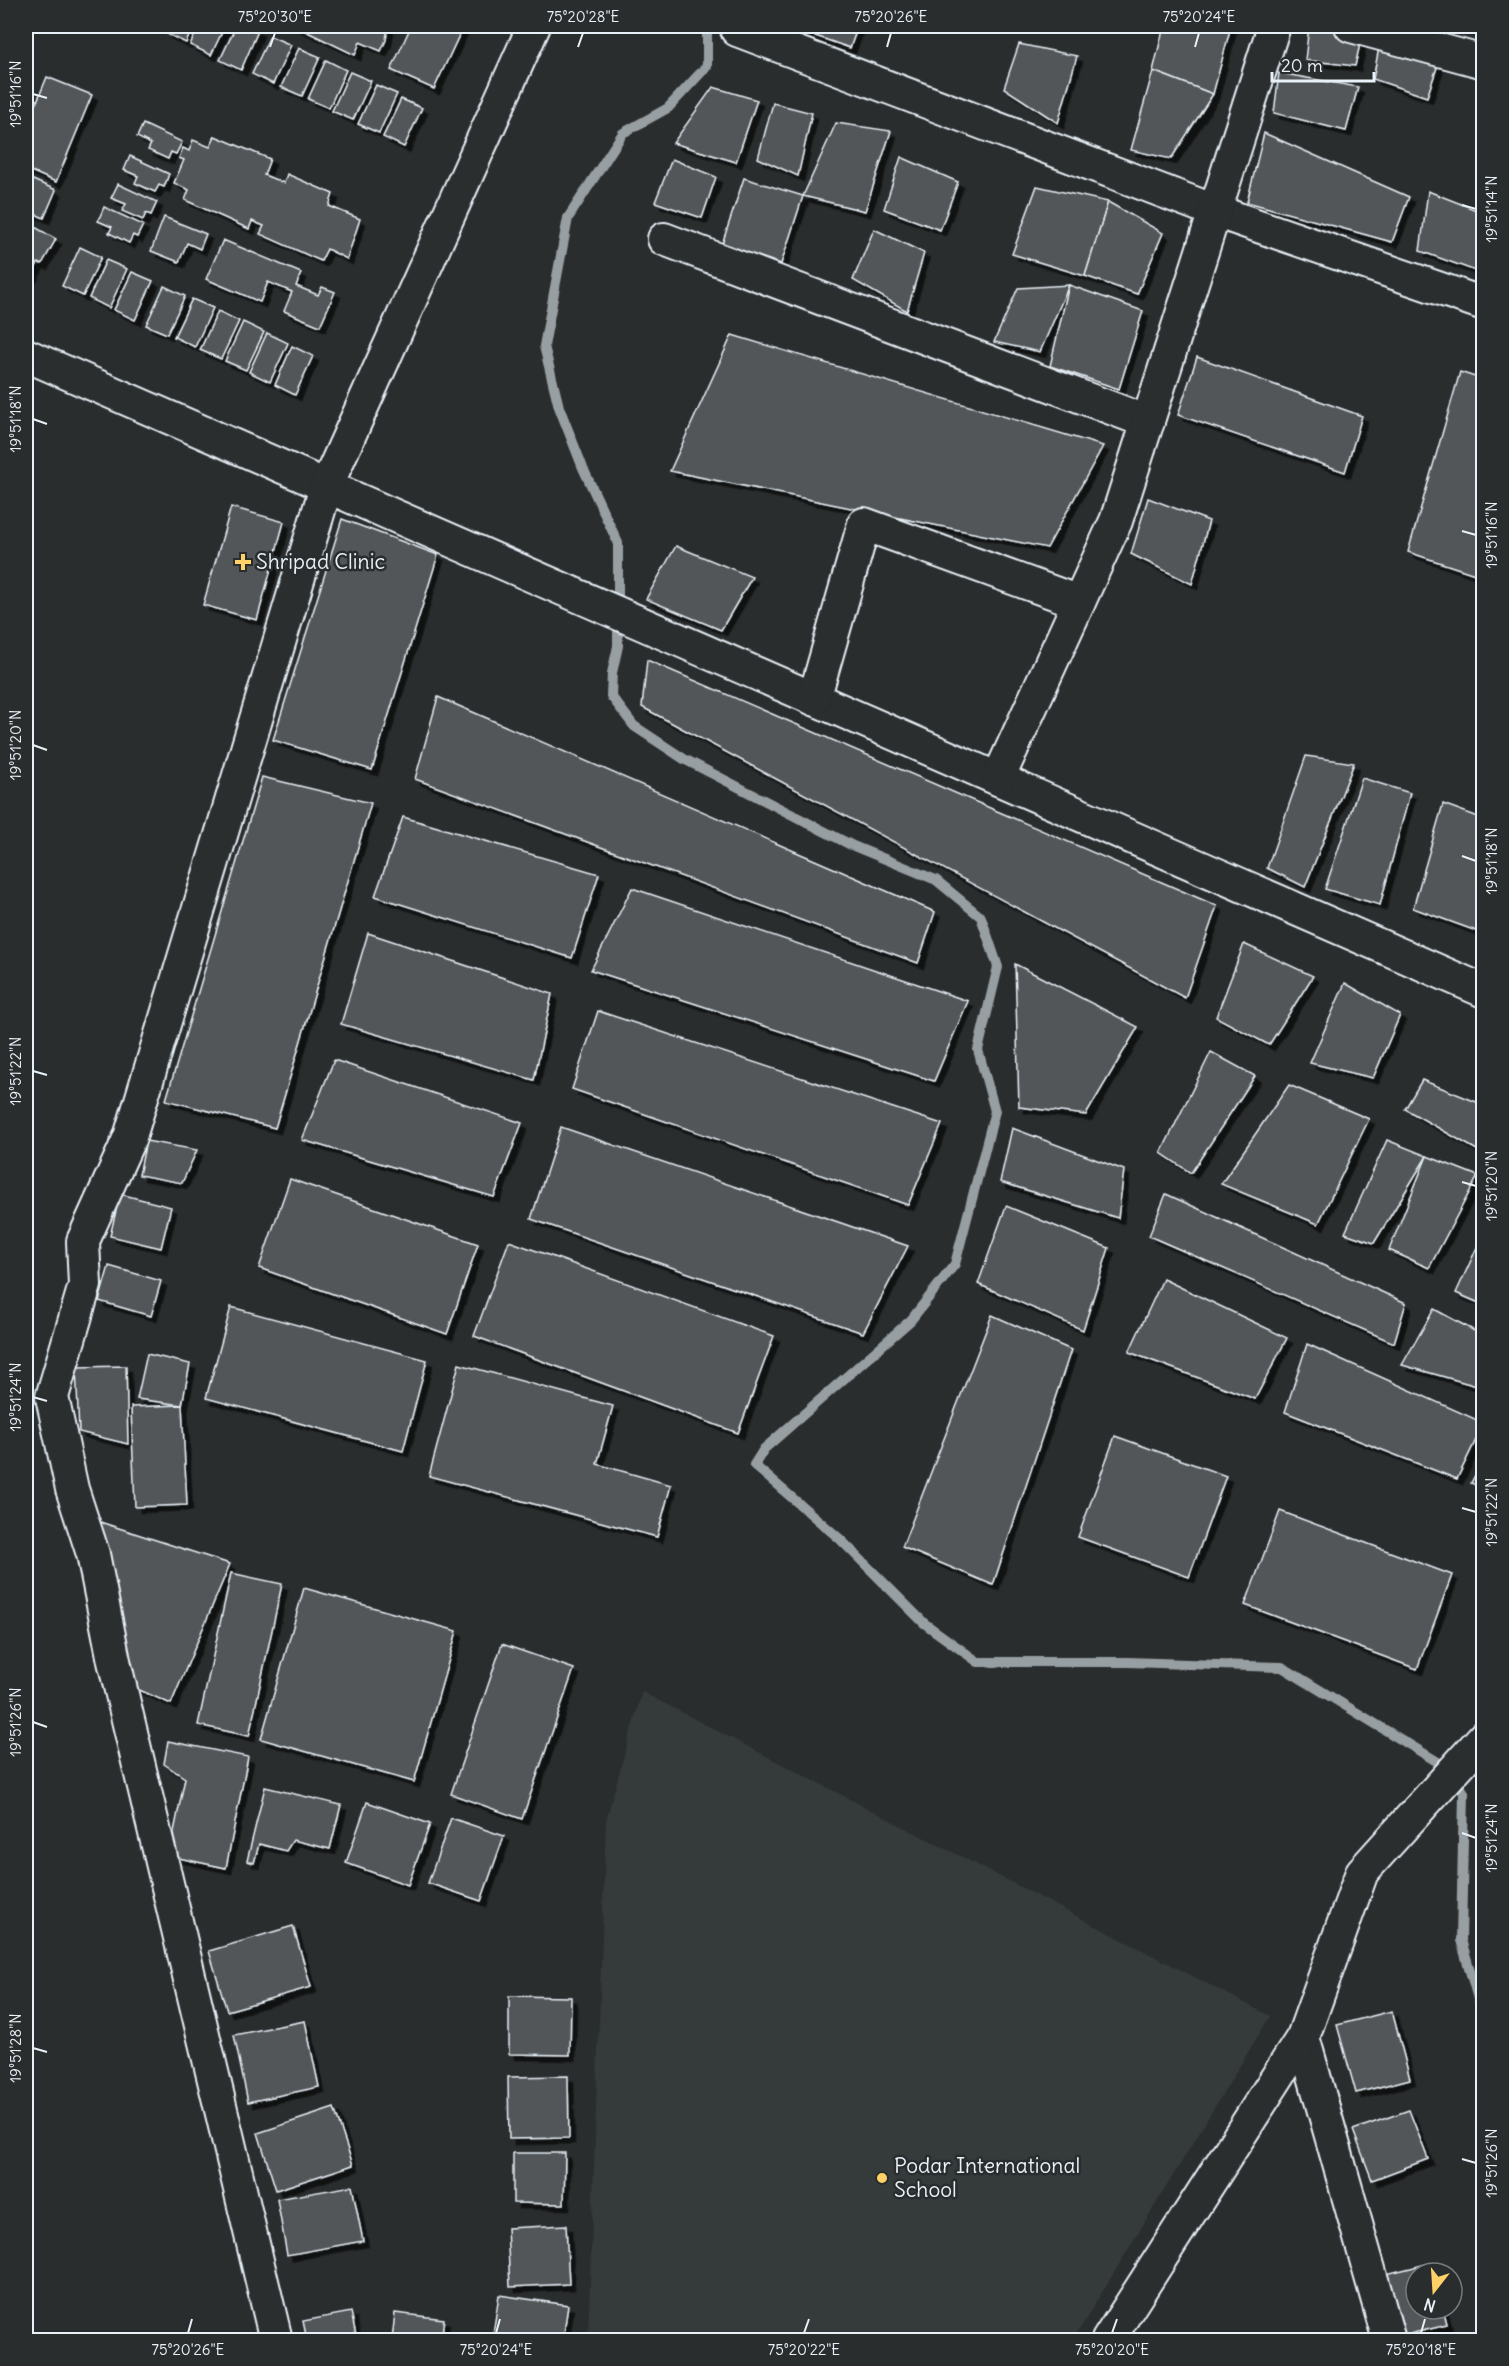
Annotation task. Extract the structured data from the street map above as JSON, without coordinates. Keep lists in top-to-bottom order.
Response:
{
  "places": {
    "health": ["Shripad Clinic"],
    "other": ["Podar International School"]
  },
  "scale_bar": "20 m",
  "north": "bottom",
  "coordinates": [
    "75°20'30\"E",
    "75°20'28\"E",
    "75°20'26\"E",
    "75°20'24\"E",
    "19°51'16\"N",
    "19°51'14\"N",
    "19°51'18\"N",
    "19°51'20\"N",
    "19°51'22\"N",
    "19°51'24\"N",
    "19°51'26\"N",
    "19°51'28\"N",
    "75°20'22\"E",
    "75°20'20\"E",
    "75°20'18\"E"
  ]
}
